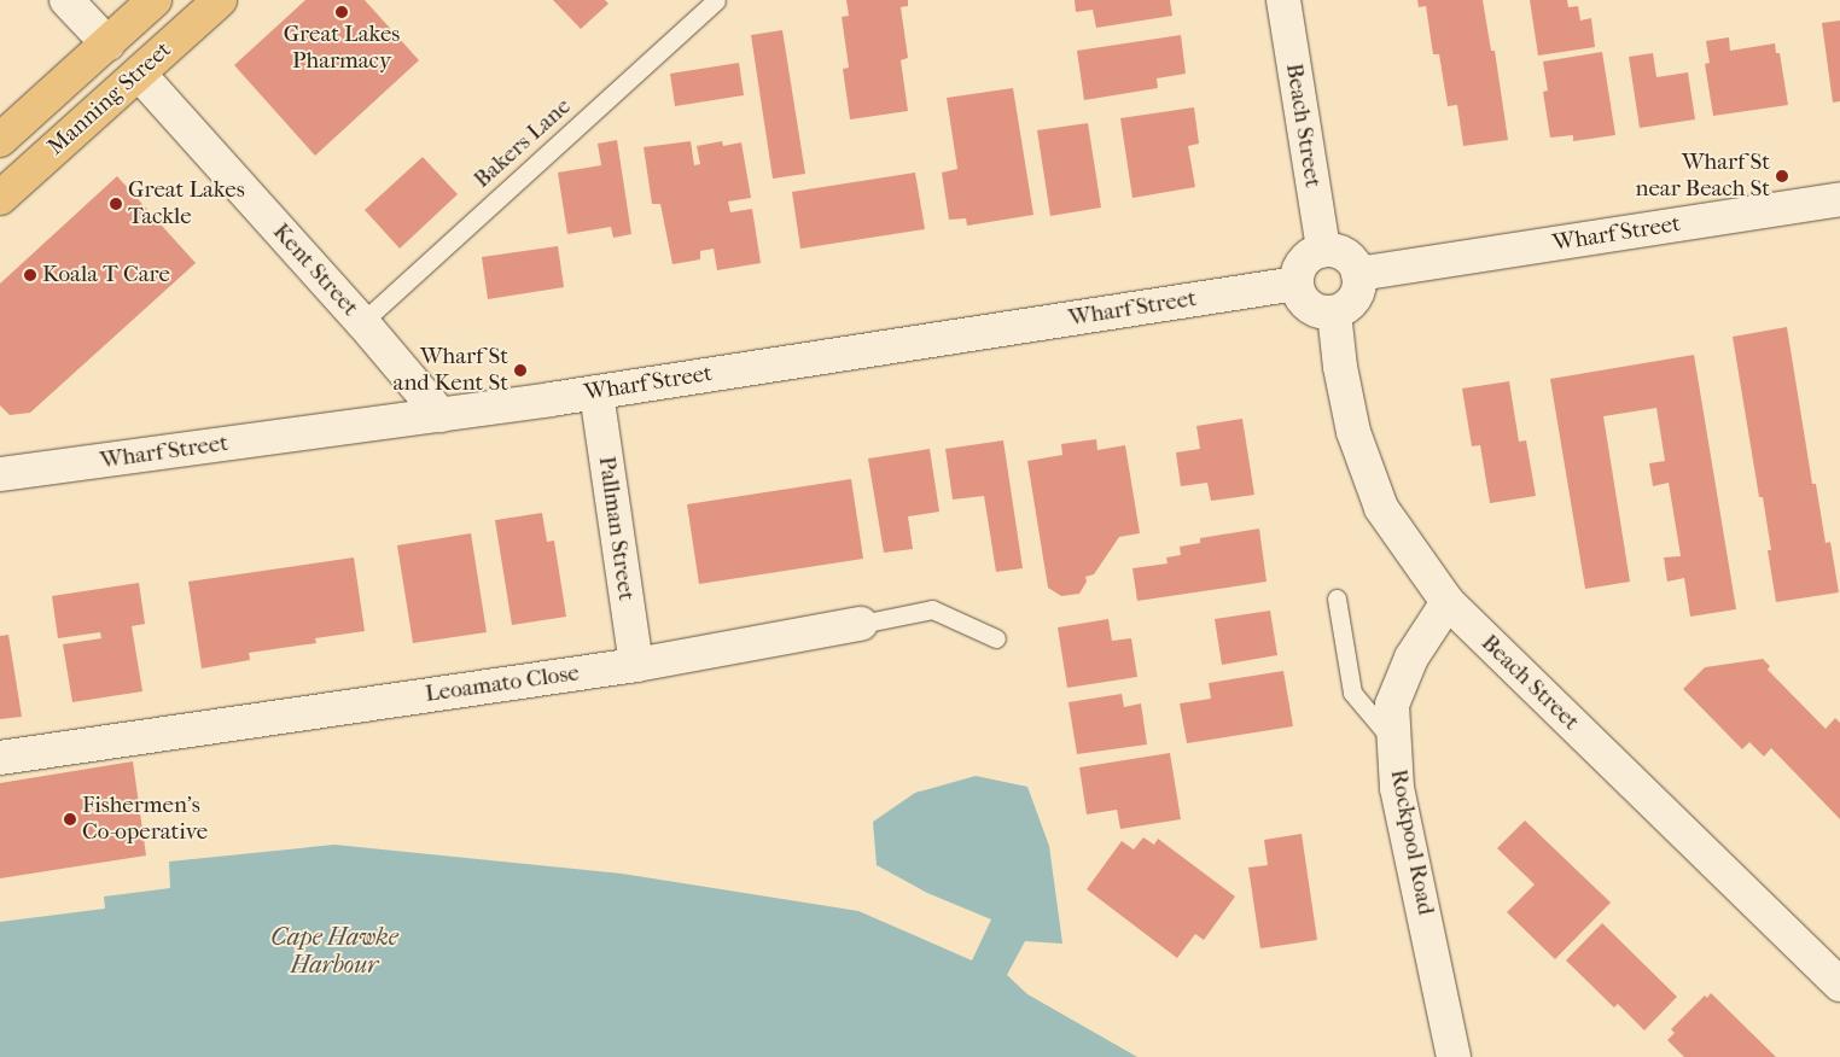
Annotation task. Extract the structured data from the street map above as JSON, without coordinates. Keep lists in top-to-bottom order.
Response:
{
  "streets": {
    "main road": ["Manning Street"],
    "street": [
      "Beach Street",
      "Wharf Street",
      "Kent Street",
      "Pallman Street",
      "Leoamato Close",
      "Rockpool Road"
    ],
    "lane": ["Bakers Lane"]
  },
  "crossings": [
    ["Manning Street", "Kent Street"],
    ["Beach Street", "Wharf Street"],
    ["Beach Street", "Rockpool Road"],
    ["Bakers Lane", "Kent Street"],
    ["Wharf Street", "Kent Street"],
    ["Wharf Street", "Pallman Street"],
    ["Pallman Street", "Leoamato Close"]
  ],
  "water": ["Cape Hawke Harbour"],
  "places": [
    "Great Lakes Pharmacy",
    "Wharf St near Beach St",
    "Great Lakes Tackle",
    "Koala T Care",
    "Wharf St and Kent St",
    "Fishermen's Co-operative"
  ]
}
